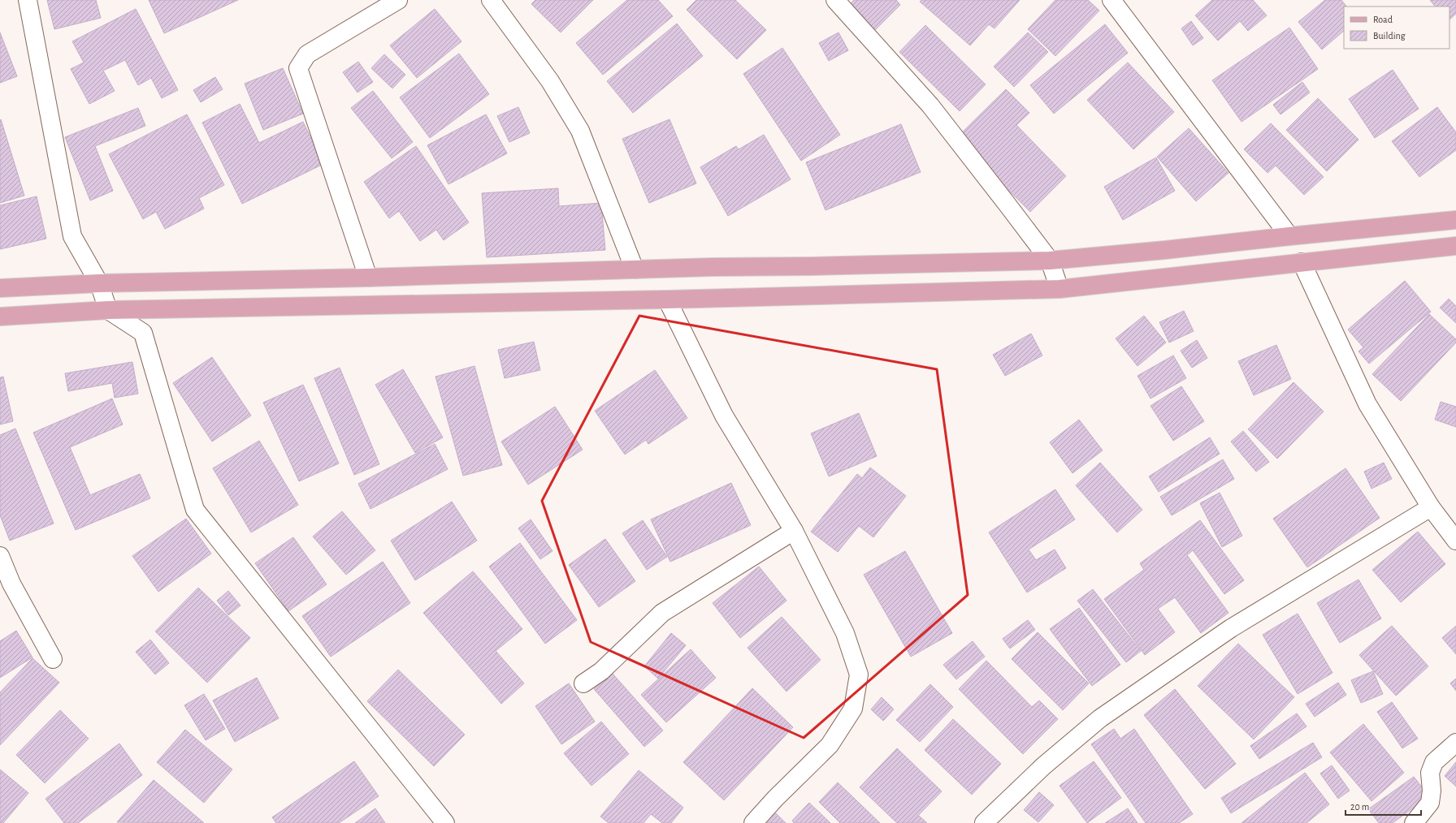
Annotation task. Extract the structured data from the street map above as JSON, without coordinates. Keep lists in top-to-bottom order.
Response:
{
  "legend": ["Road", "Building"],
  "scale_bar": "20 m"
}
